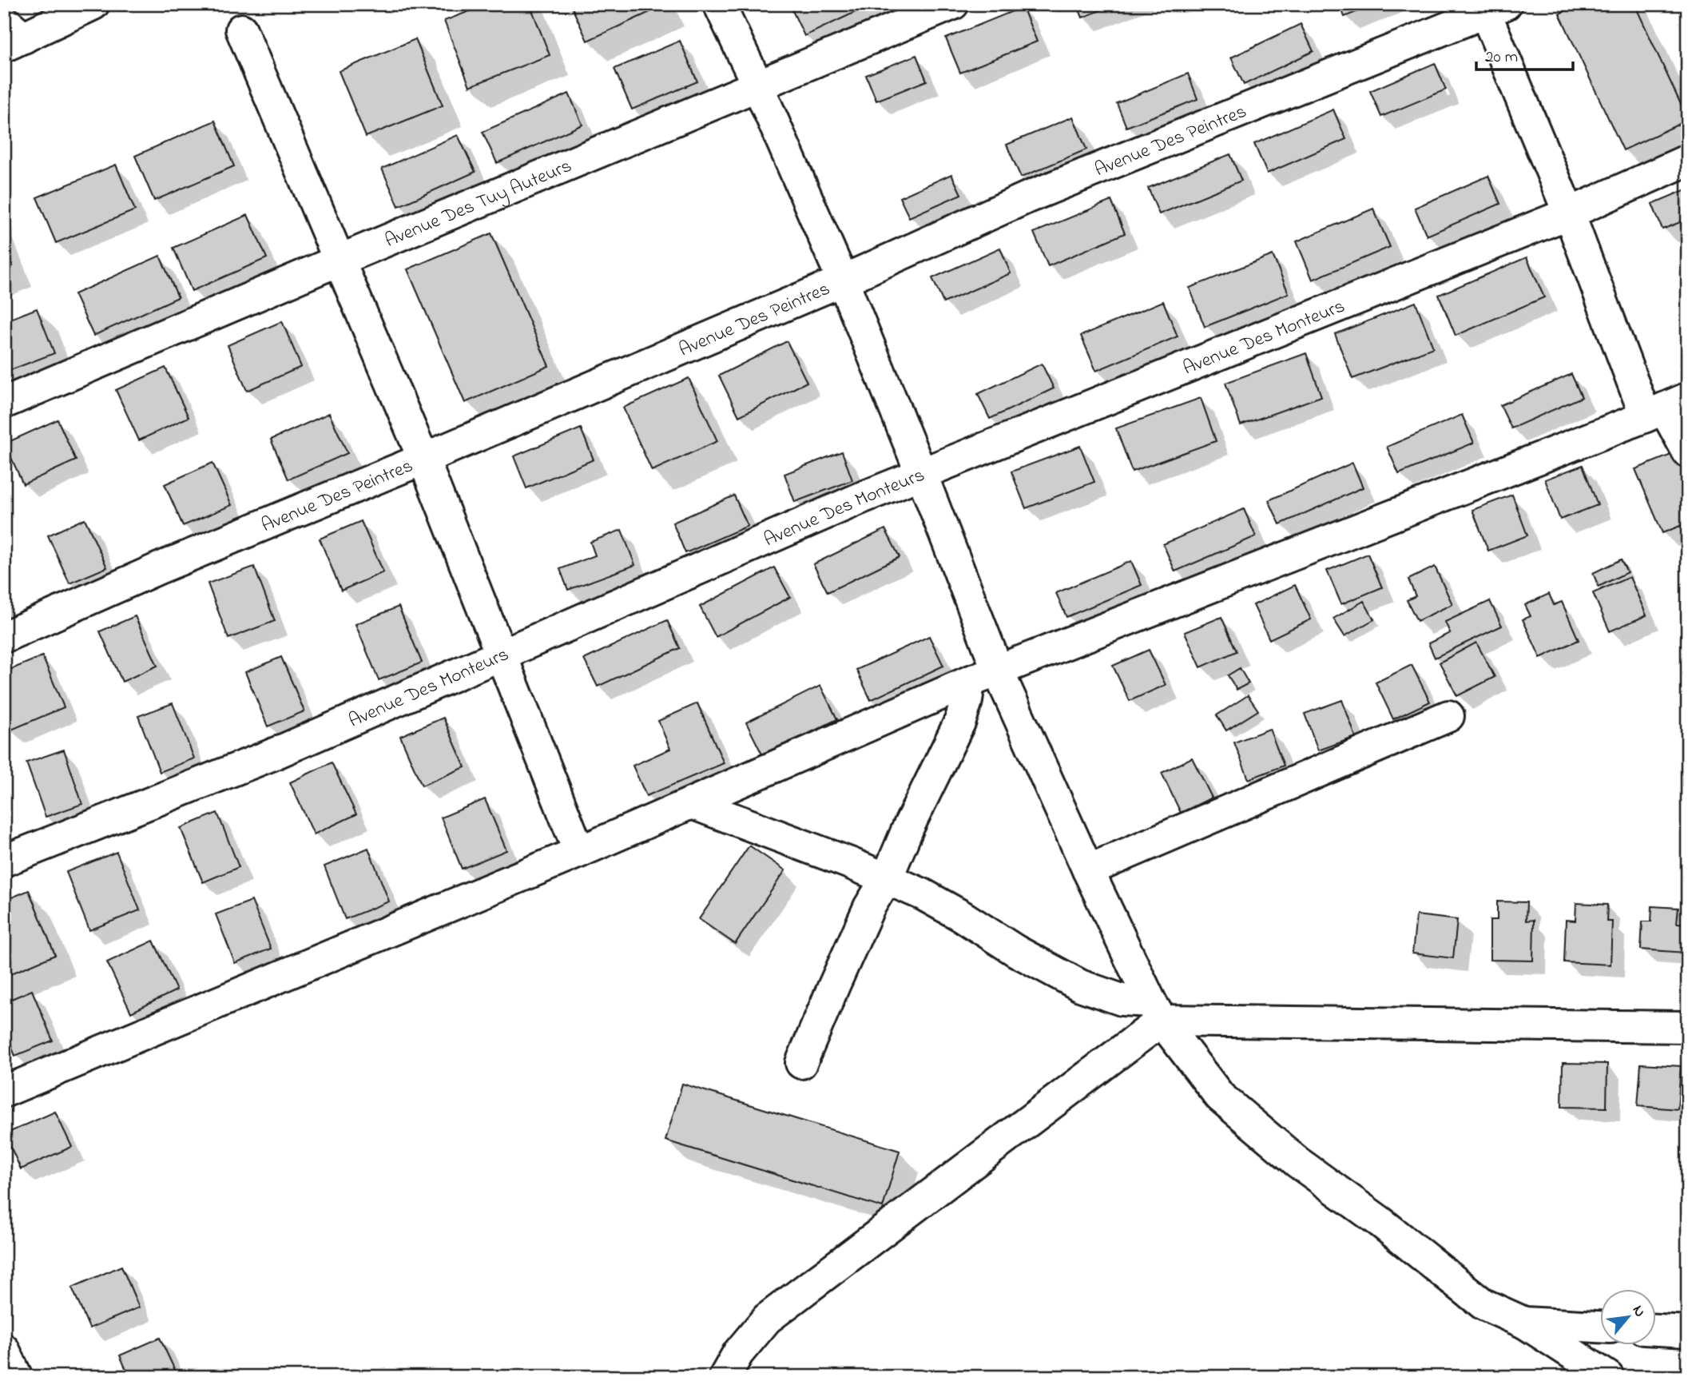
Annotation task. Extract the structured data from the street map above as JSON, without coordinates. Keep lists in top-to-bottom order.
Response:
{
  "streets": {
    "street": ["Avenue Des Peintres", "Avenue Des Tuy Auteurs", "Avenue Des Monteurs"]
  },
  "scale_bar": "20 m",
  "north": "top right"
}
